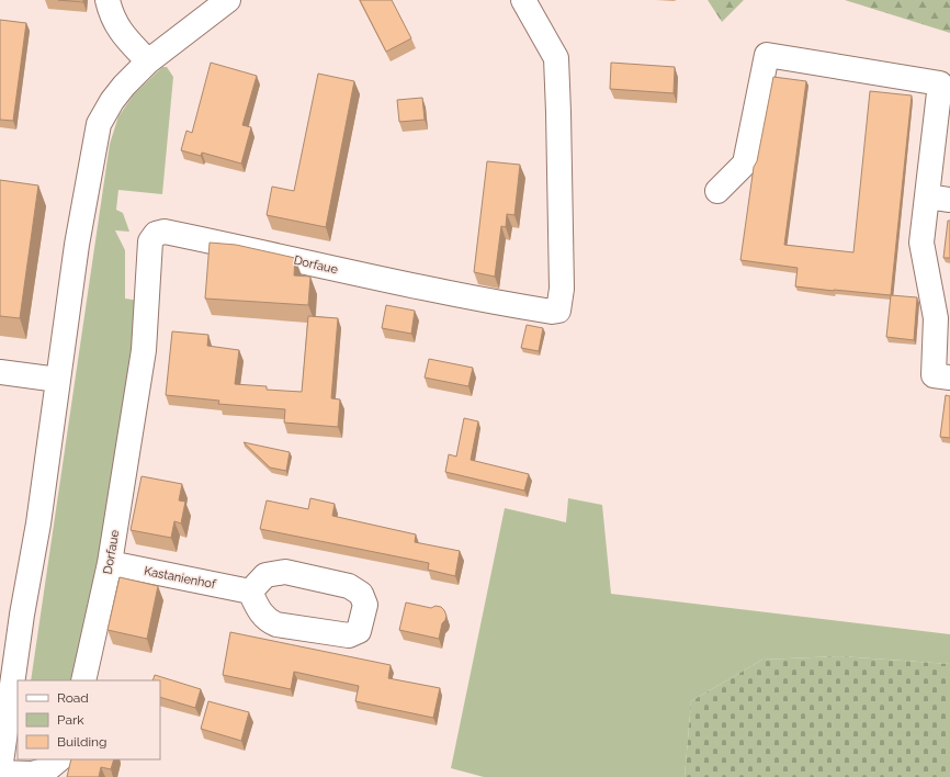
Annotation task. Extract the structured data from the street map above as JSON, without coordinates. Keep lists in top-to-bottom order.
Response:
{
  "streets": {
    "street": ["Dorfaue", "Kastanienhof"]
  },
  "crossings": [
    ["Dorfaue", "Kastanienhof"]
  ],
  "legend": ["Road", "Park", "Building"]
}
